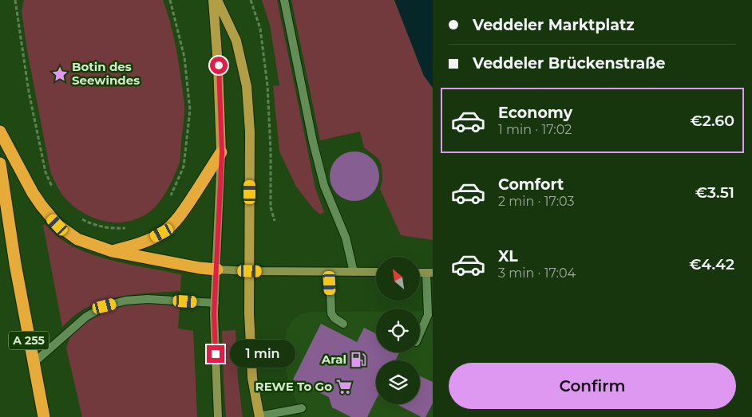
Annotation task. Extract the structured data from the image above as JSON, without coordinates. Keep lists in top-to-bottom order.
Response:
{
  "streets": {
    "highway": ["A 255"]
  },
  "places": {
    "place": ["Botin des Seewindes"],
    "fuel station": ["Aral"],
    "supermarket": ["REWE To Go"]
  },
  "north": "top left",
  "page": {
    "banner": ["Veddeler Marktplatz", "Veddeler Brückenstraße"],
    "list": [
      {
        "name": "Economy",
        "note": "1 min · 17:02",
        "value": "€2.60"
      },
      {
        "name": "Comfort",
        "note": "2 min · 17:03",
        "value": "€3.51"
      },
      {
        "name": "XL",
        "note": "3 min · 17:04",
        "value": "€4.42"
      }
    ],
    "bubble": "1 min",
    "buttons": "Confirm"
  }
}
